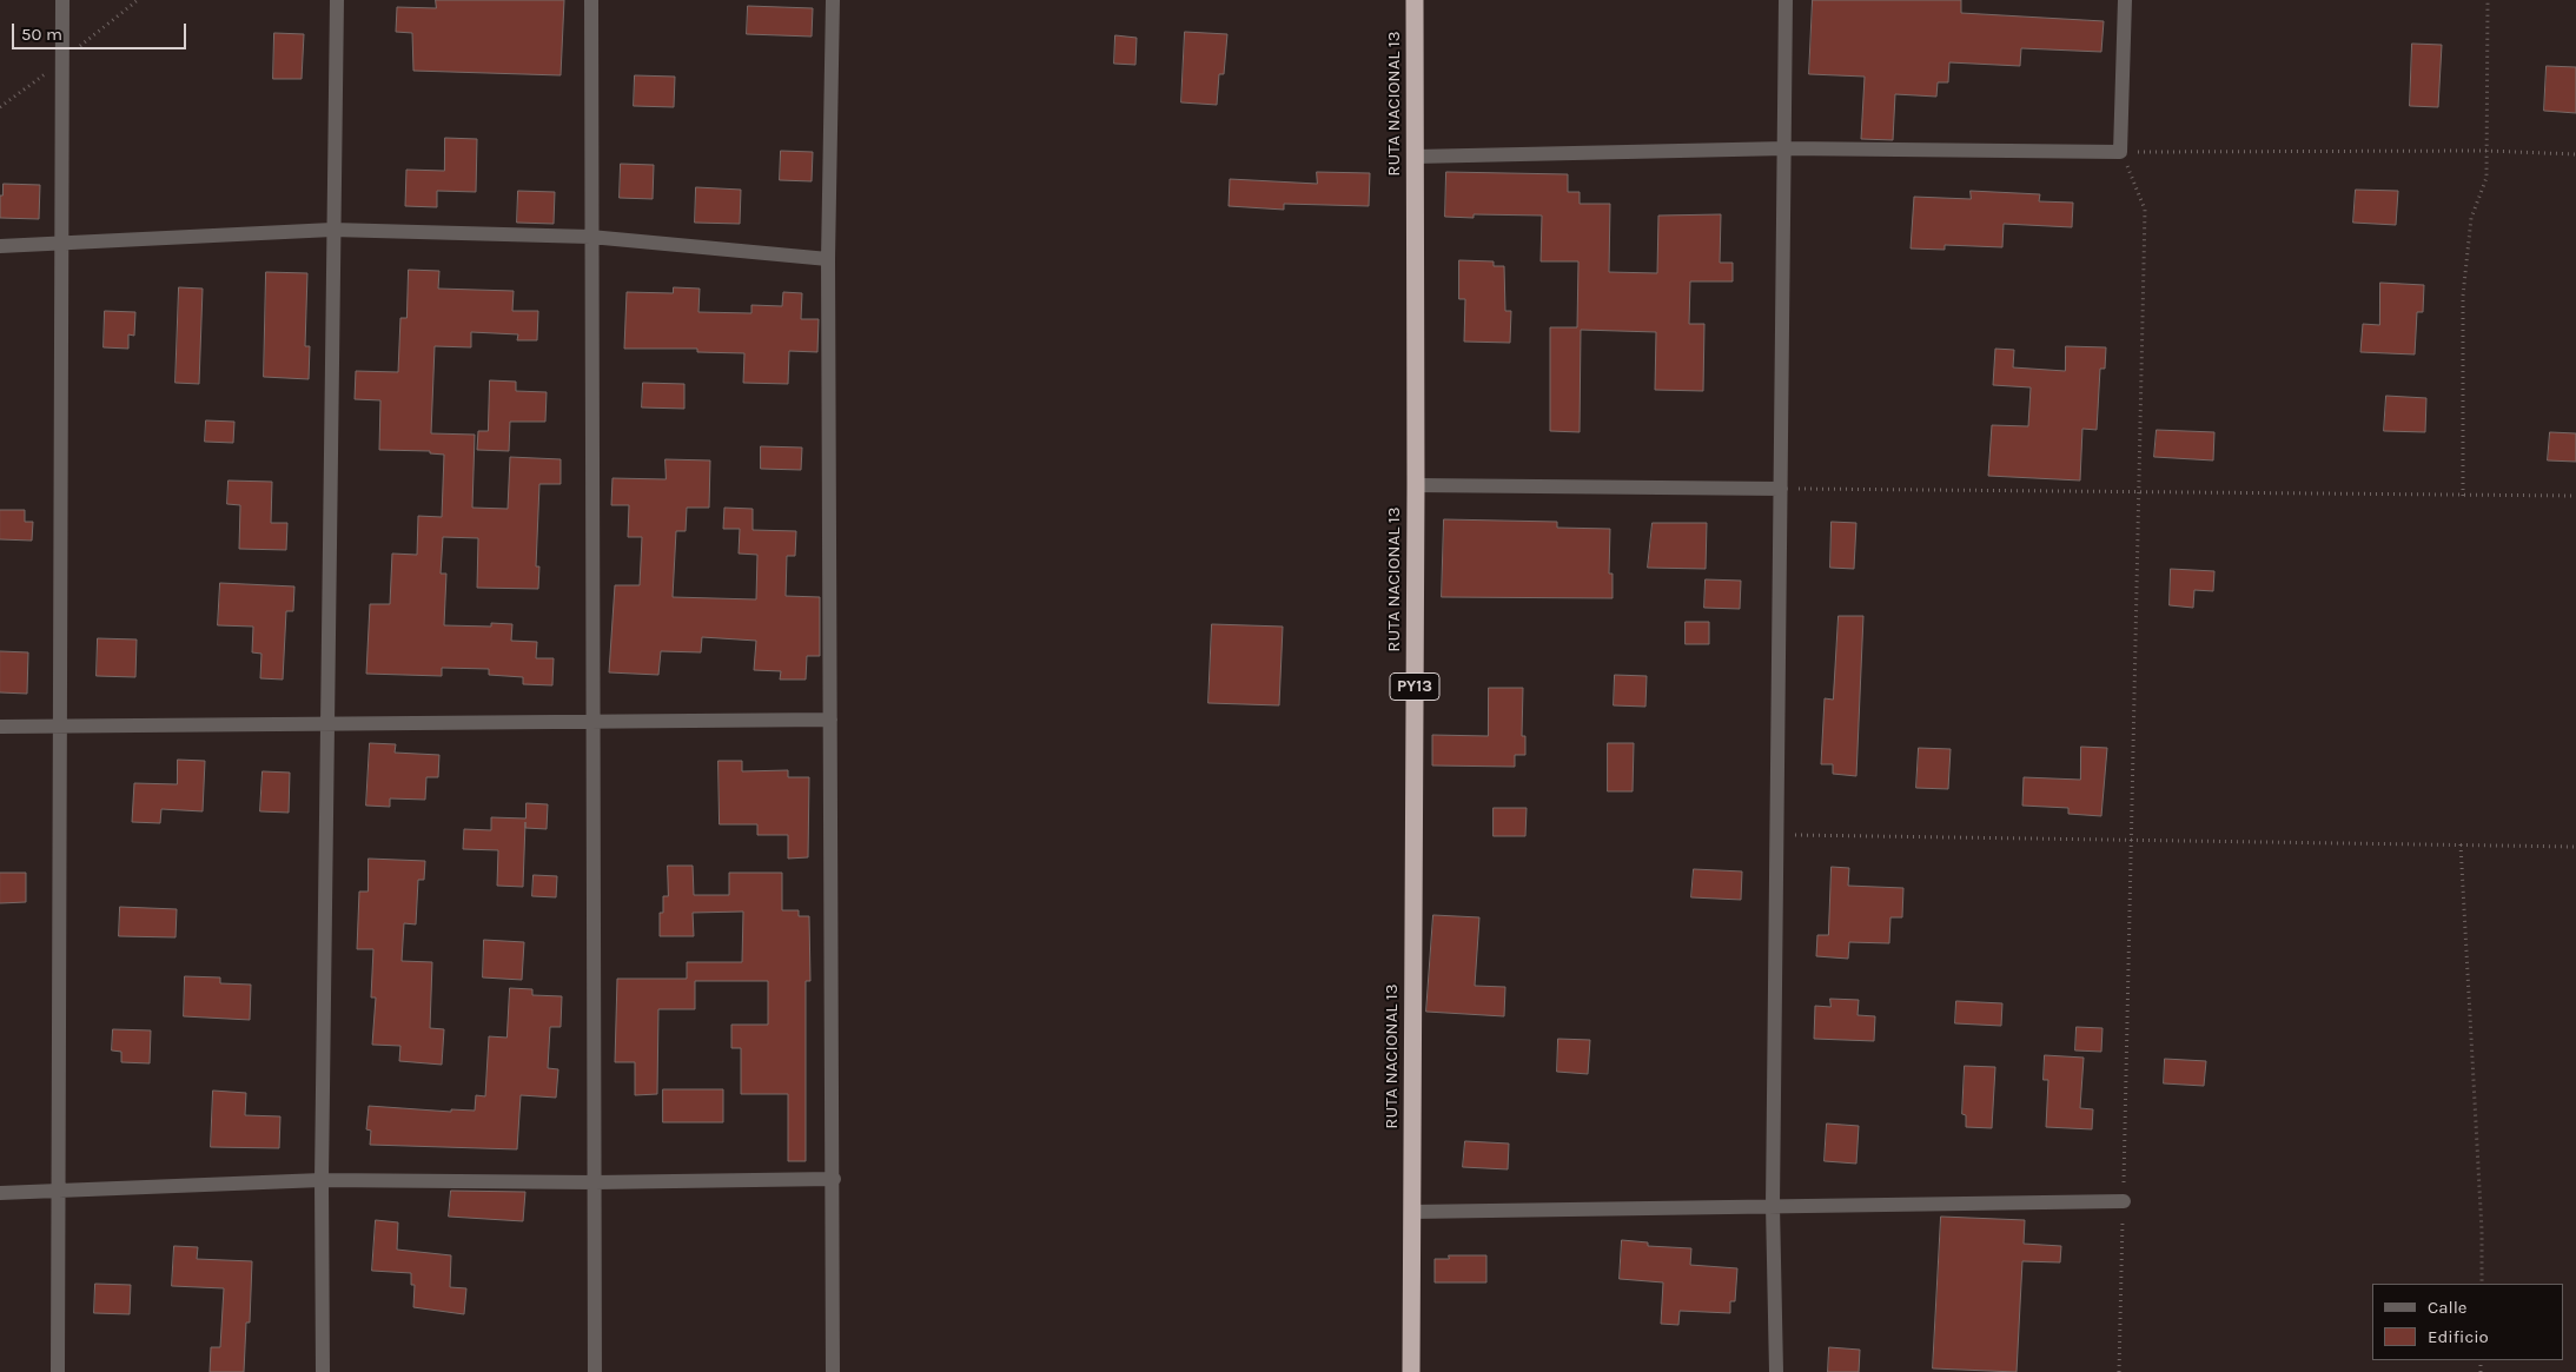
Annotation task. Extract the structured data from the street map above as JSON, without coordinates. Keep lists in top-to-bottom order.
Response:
{
  "streets": {
    "highway": ["RUTA NACIONAL 13", "PY13"]
  },
  "legend": ["Calle", "Edificio"],
  "scale_bar": "50 m"
}
